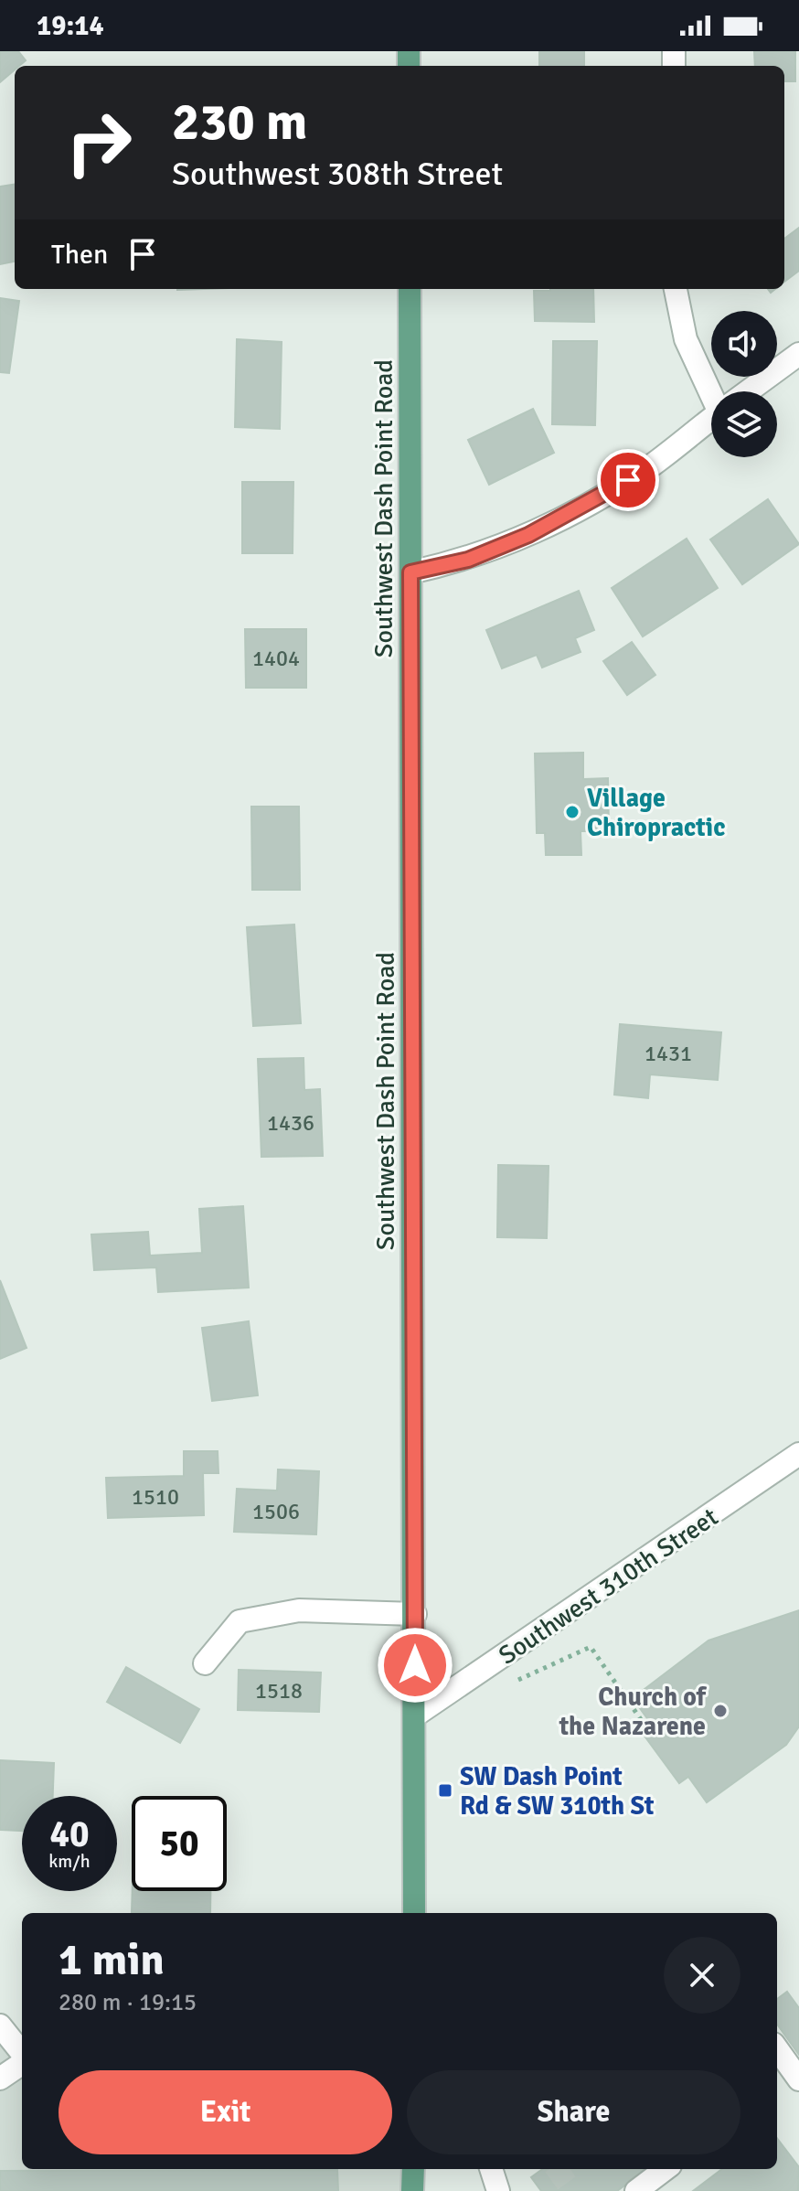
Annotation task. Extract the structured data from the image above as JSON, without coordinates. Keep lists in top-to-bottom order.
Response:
{
  "streets": {
    "main road": ["Southwest Dash Point Road"],
    "street": ["Southwest 310th Street"]
  },
  "crossings": [
    ["Southwest Dash Point Road", "Southwest 310th Street"]
  ],
  "places": {
    "other": ["Village Chiropractic", "Church of the Nazarene"],
    "transit": ["SW Dash Point Rd & SW 310th St"]
  },
  "house_numbers": [
    "1404",
    "1431",
    "1436",
    "1510",
    "1506",
    "1518"
  ],
  "page": {
    "status": "19:14",
    "turn": ["230 m", "Southwest 308th Street"],
    "then": "Then",
    "speed": "40 km/h",
    "limit": "50",
    "heading": ["1 min", "280 m · 19:15"],
    "buttons": ["Exit", "Share"]
  }
}
